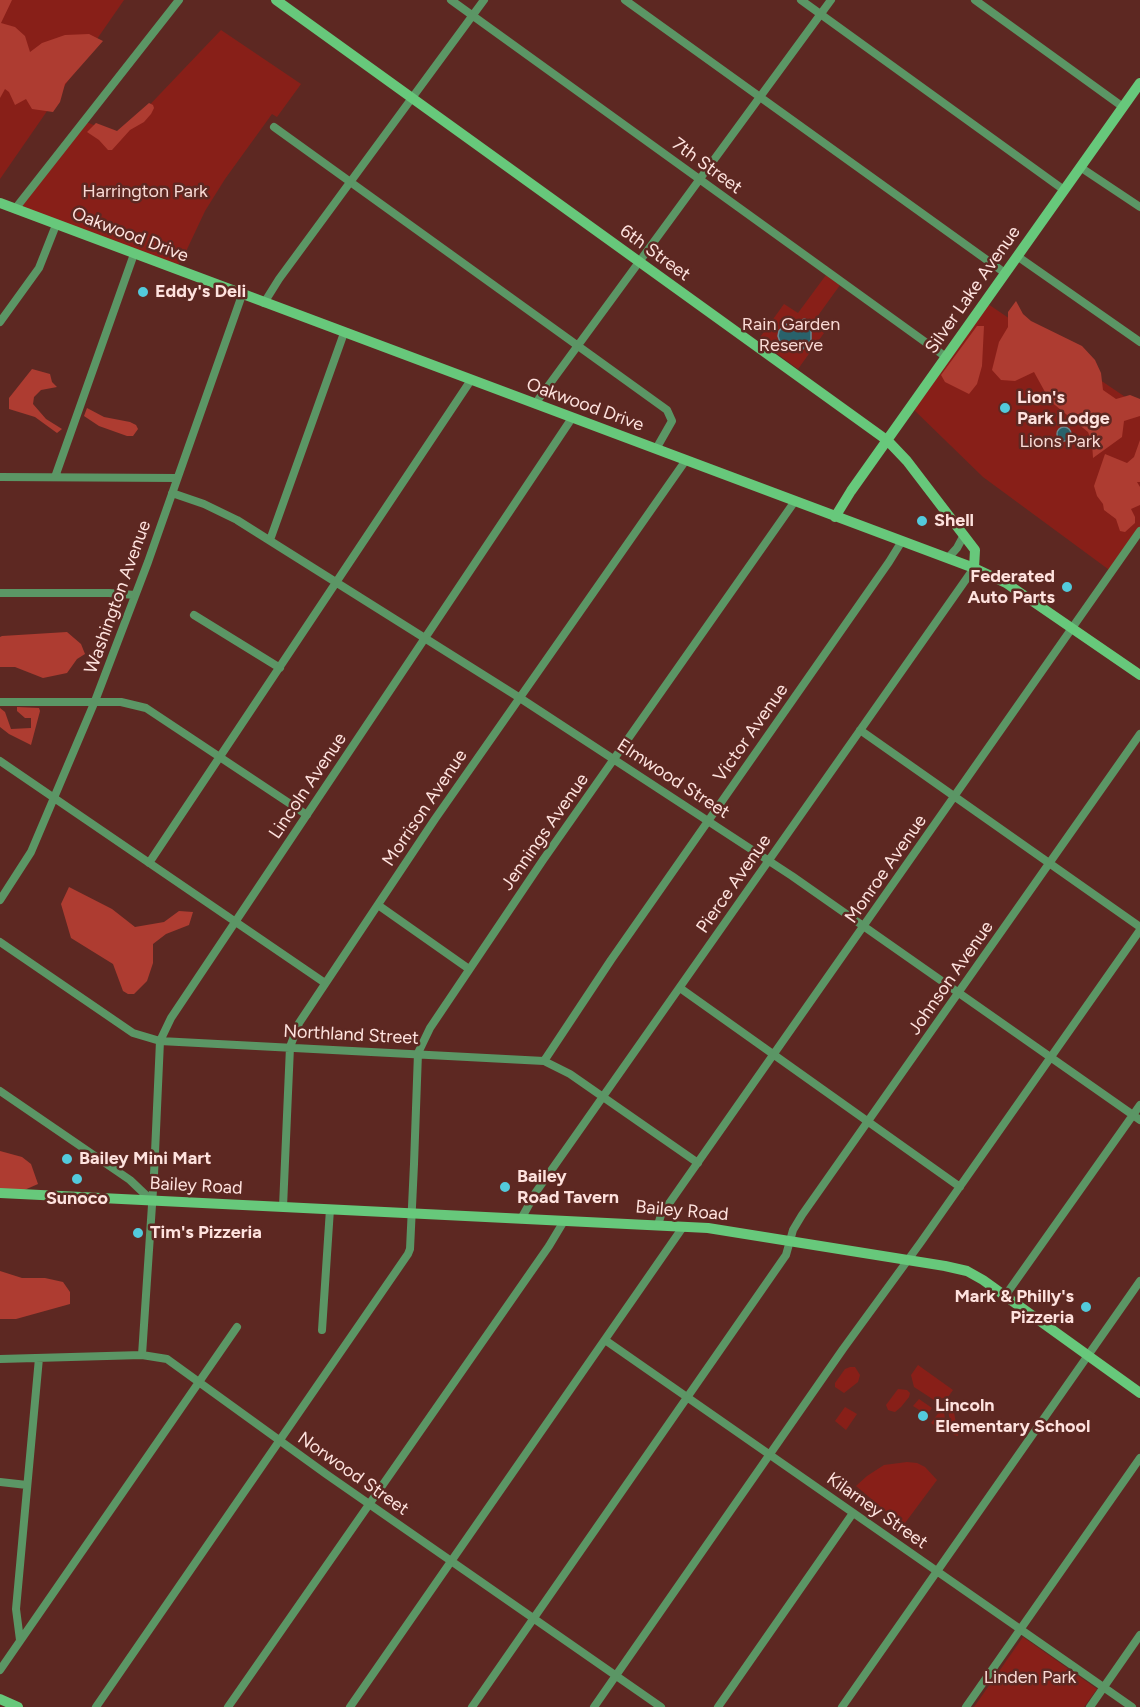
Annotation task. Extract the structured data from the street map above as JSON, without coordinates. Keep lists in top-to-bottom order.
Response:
{
  "streets": {
    "street": [
      "7th Street",
      "Oakwood Drive",
      "6th Street",
      "Silver Lake Avenue",
      "Washington Avenue",
      "Victor Avenue",
      "Elmwood Street",
      "Lincoln Avenue",
      "Morrison Avenue",
      "Jennings Avenue",
      "Monroe Avenue",
      "Pierce Avenue",
      "Johnson Avenue",
      "Northland Street",
      "Bailey Road",
      "Norwood Street",
      "Kilarney Street"
    ]
  },
  "crossings": [
    ["7th Street", "Silver Lake Avenue"],
    ["Oakwood Drive", "6th Street"],
    ["Oakwood Drive", "Silver Lake Avenue"],
    ["Oakwood Drive", "Washington Avenue"],
    ["Oakwood Drive", "Victor Avenue"],
    ["Oakwood Drive", "Lincoln Avenue"],
    ["Oakwood Drive", "Morrison Avenue"],
    ["Oakwood Drive", "Jennings Avenue"],
    ["Oakwood Drive", "Monroe Avenue"],
    ["Oakwood Drive", "Pierce Avenue"],
    ["6th Street", "Silver Lake Avenue"],
    ["6th Street", "Pierce Avenue"],
    ["Washington Avenue", "Elmwood Street"],
    ["Victor Avenue", "Elmwood Street"],
    ["Victor Avenue", "Northland Street"],
    ["Elmwood Street", "Lincoln Avenue"],
    ["Elmwood Street", "Morrison Avenue"],
    ["Elmwood Street", "Jennings Avenue"],
    ["Elmwood Street", "Monroe Avenue"],
    ["Elmwood Street", "Pierce Avenue"],
    ["Elmwood Street", "Johnson Avenue"],
    ["Lincoln Avenue", "Northland Street"],
    ["Lincoln Avenue", "Bailey Road"],
    ["Lincoln Avenue", "Norwood Street"],
    ["Morrison Avenue", "Northland Street"],
    ["Morrison Avenue", "Bailey Road"],
    ["Jennings Avenue", "Northland Street"],
    ["Jennings Avenue", "Bailey Road"],
    ["Jennings Avenue", "Norwood Street"],
    ["Monroe Avenue", "Northland Street"],
    ["Monroe Avenue", "Bailey Road"],
    ["Pierce Avenue", "Northland Street"],
    ["Pierce Avenue", "Bailey Road"],
    ["Johnson Avenue", "Bailey Road"],
    ["Johnson Avenue", "Norwood Street"],
    ["Johnson Avenue", "Kilarney Street"]
  ],
  "parks": [
    "Harrington Park",
    "Rain Garden Reserve",
    "Lions Park",
    "Linden Park"
  ],
  "places": [
    "Eddy's Deli",
    "Lion's Park Lodge",
    "Shell",
    "Federated Auto Parts",
    "Bailey Mini Mart",
    "Sunoco",
    "Bailey Road Tavern",
    "Tim's Pizzeria",
    "Mark & Philly's Pizzeria",
    "Lincoln Elementary School"
  ]
}
